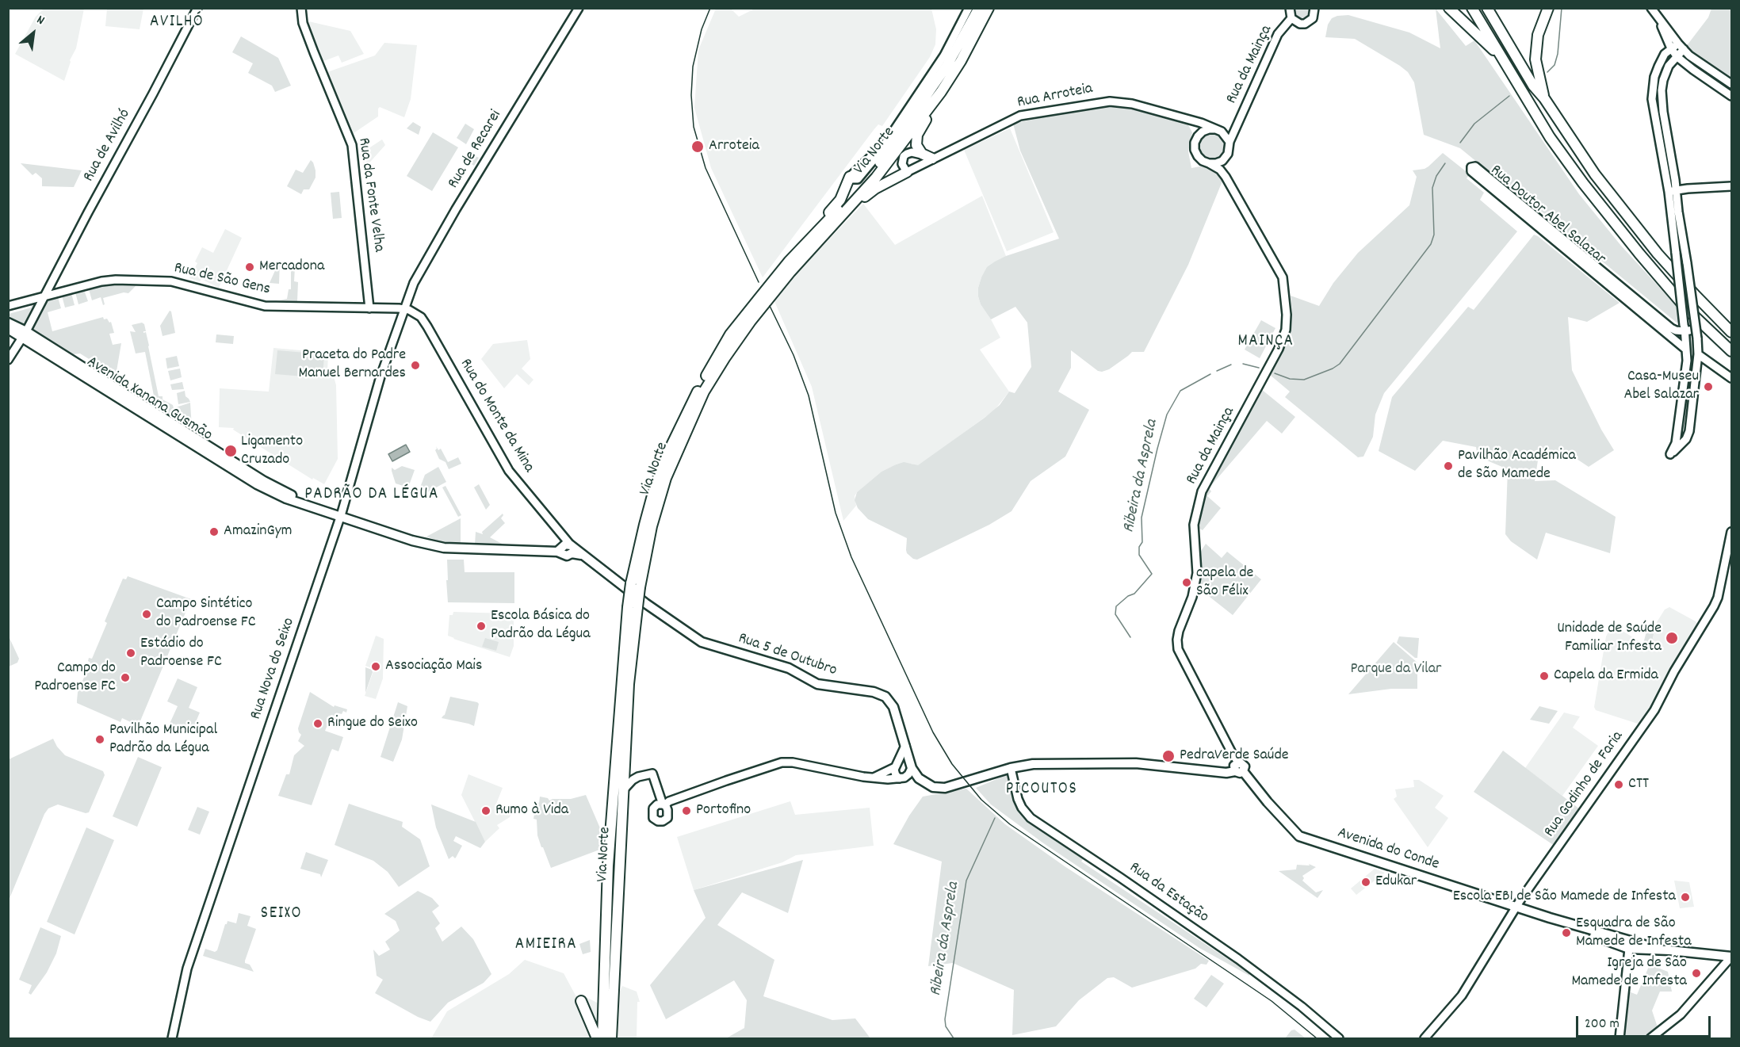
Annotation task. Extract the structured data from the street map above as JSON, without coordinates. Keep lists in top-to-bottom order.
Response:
{
  "streets": {
    "highway": ["Via Norte"],
    "main road": ["Avenida Xanana Gusmão", "Rua 5 de Outubro", "Avenida do Conde"],
    "street": [
      "Rua da Mainça",
      "Rua Arroteia",
      "Rua de Avilhó",
      "Rua de Recarei",
      "Rua da Fonte Velha",
      "Rua Doutor Abel Salazar",
      "Rua de São Gens",
      "Rua do Monte da Mina",
      "Rua Nova do Seixo",
      "Rua Godinho de Faria",
      "Rua da Estação"
    ]
  },
  "crossings": [
    ["Rua da Mainça", "Rua Arroteia"],
    ["Rua da Mainça", "Avenida do Conde"],
    ["Rua de Avilhó", "Rua de São Gens"],
    ["Rua de Avilhó", "Avenida Xanana Gusmão"],
    ["Rua de Recarei", "Rua de São Gens"],
    ["Rua de Recarei", "Rua do Monte da Mina"],
    ["Rua de Recarei", "Rua Nova do Seixo"],
    ["Rua da Fonte Velha", "Rua de São Gens"],
    ["Rua de São Gens", "Rua do Monte da Mina"],
    ["Rua de São Gens", "Rua Nova do Seixo"],
    ["Avenida Xanana Gusmão", "Rua 5 de Outubro"],
    ["Avenida Xanana Gusmão", "Rua Nova do Seixo"],
    ["Rua do Monte da Mina", "Rua 5 de Outubro"],
    ["Rua do Monte da Mina", "Rua Nova do Seixo"],
    ["Rua Godinho de Faria", "Avenida do Conde"]
  ],
  "districts": [
    "AVILHÓ",
    "MAINÇA",
    "PADRÃO DA LÉGUA",
    "PICOUTOS",
    "SEIXO",
    "AMIEIRA"
  ],
  "water": ["Ribeira da Asprela"],
  "parks": ["Parque da Vilar"],
  "places": [
    "Arroteia",
    "Mercadona",
    "Praceta do Padre Manuel Bernardes",
    "Casa-Museu Abel Salazar",
    "Ligamento Cruzado",
    "Pavilhão Académica de São Mamede",
    "AmazinGym",
    "capela de São Félix",
    "Campo Sintético do Padroense FC",
    "Escola Básica do Padrão da Légua",
    "Unidade de Saúde Familiar Infesta",
    "Estádio do Padroense FC",
    "Associação Mais",
    "Capela da Ermida",
    "Campo do Padroense FC",
    "Ringue do Seixo",
    "Pavilhão Municipal Padrão da Légua",
    "PedraVerde Saúde",
    "CTT",
    "Rumo à Vida",
    "Portofino",
    "Edukar",
    "Escola EB1 de São Mamede de Infesta",
    "Esquadra de São Mamede de Infesta",
    "Igreja de São Mamede de Infesta"
  ],
  "scale_bar": "200 m",
  "north": "top right"
}
